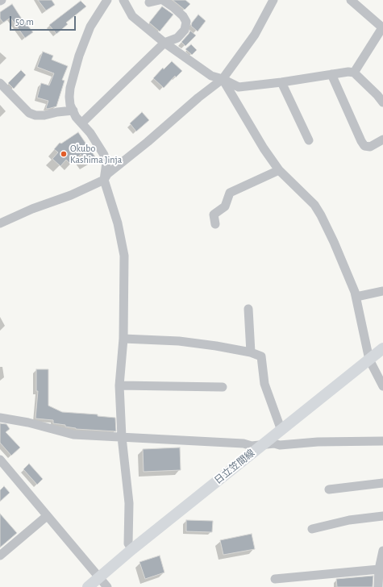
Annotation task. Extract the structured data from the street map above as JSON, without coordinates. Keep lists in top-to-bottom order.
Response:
{
  "streets": {
    "main road": ["日立笠間線"]
  },
  "places": ["Okubo Kashima Jinja"],
  "scale_bar": "50 m"
}
